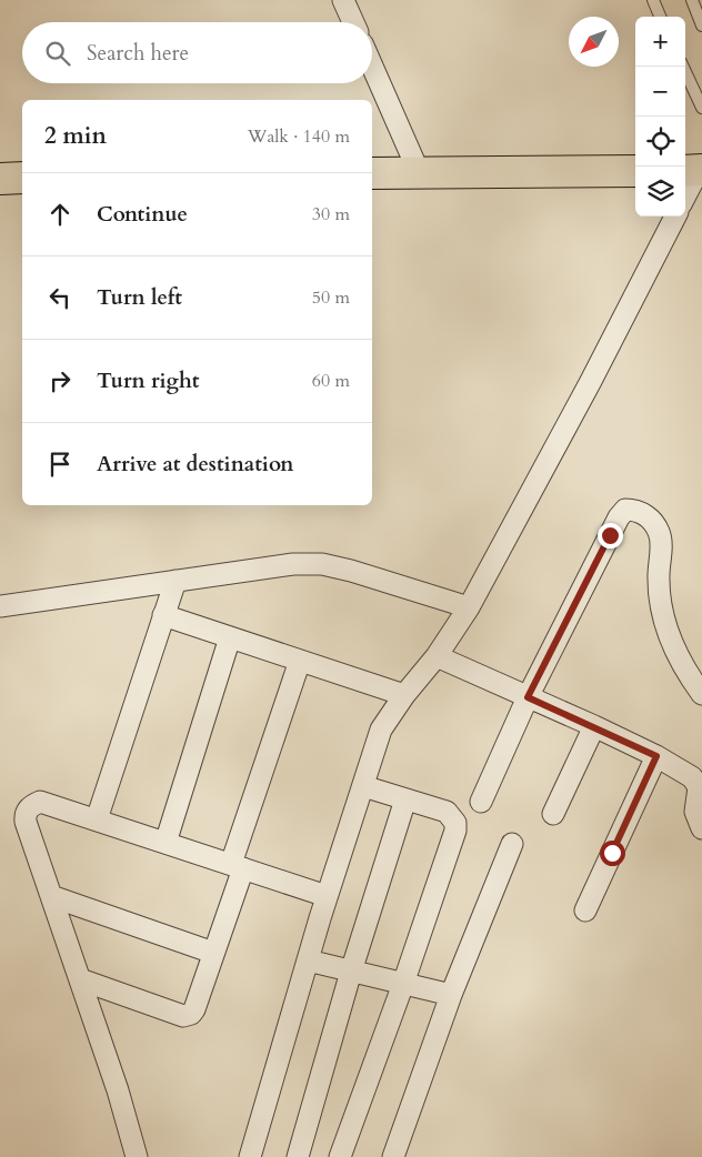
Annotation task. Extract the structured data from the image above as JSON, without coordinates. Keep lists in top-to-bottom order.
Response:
{
  "north": "bottom left",
  "page": {
    "map_buttons": ["+", "−"],
    "search": "Search here",
    "heading": ["2 min", "Walk · 140 m"],
    "list": [
      ["Continue", "30 m"],
      ["Turn left", "50 m"],
      ["Turn right", "60 m"],
      "Arrive at destination"
    ]
  }
}
